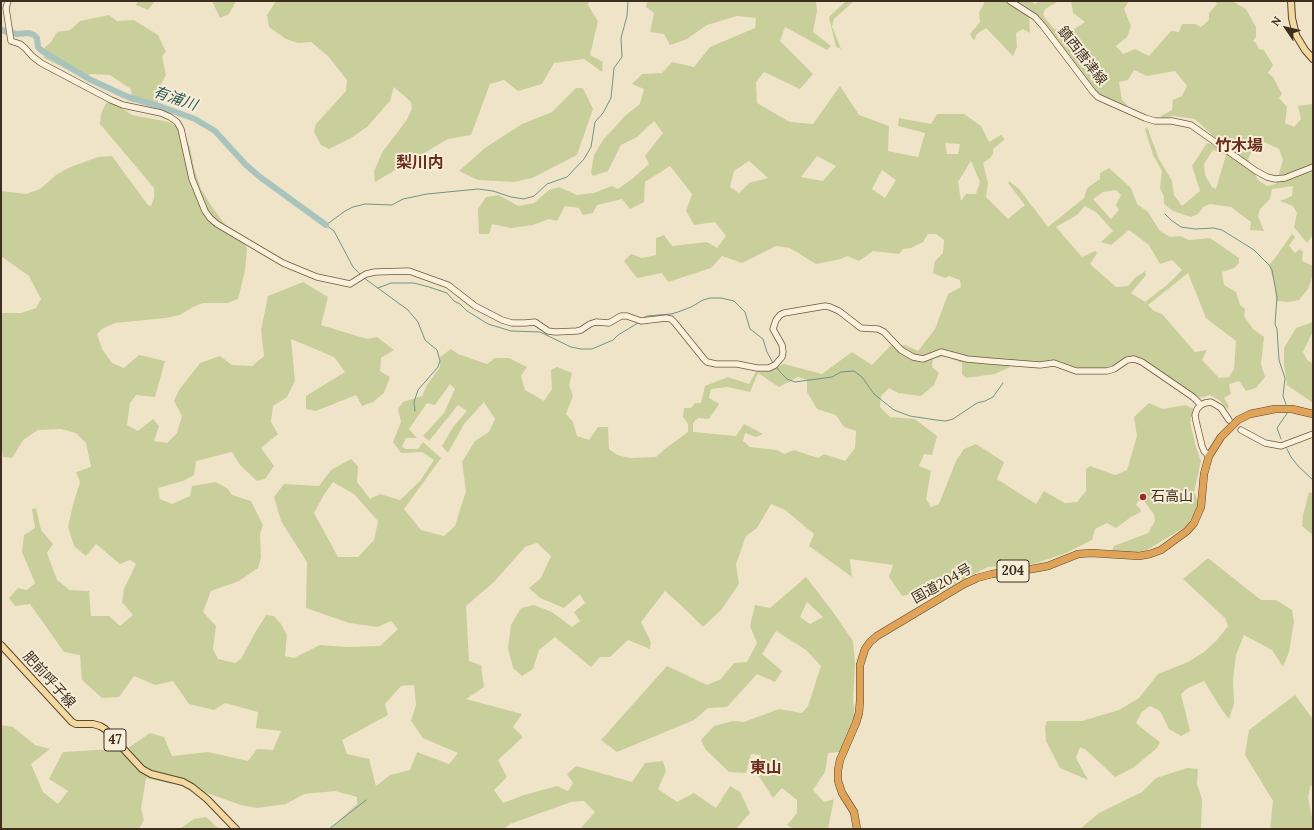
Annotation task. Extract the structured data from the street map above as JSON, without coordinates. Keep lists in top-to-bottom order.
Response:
{
  "streets": {
    "highway": ["204", "国道204号"],
    "main road": ["肥前呼子線", "47"],
    "street": ["鎮西唐津線"]
  },
  "districts": ["竹木場", "梨川内", "東山"],
  "water": ["有浦川"],
  "places": ["石高山"],
  "north": "top left"
}
